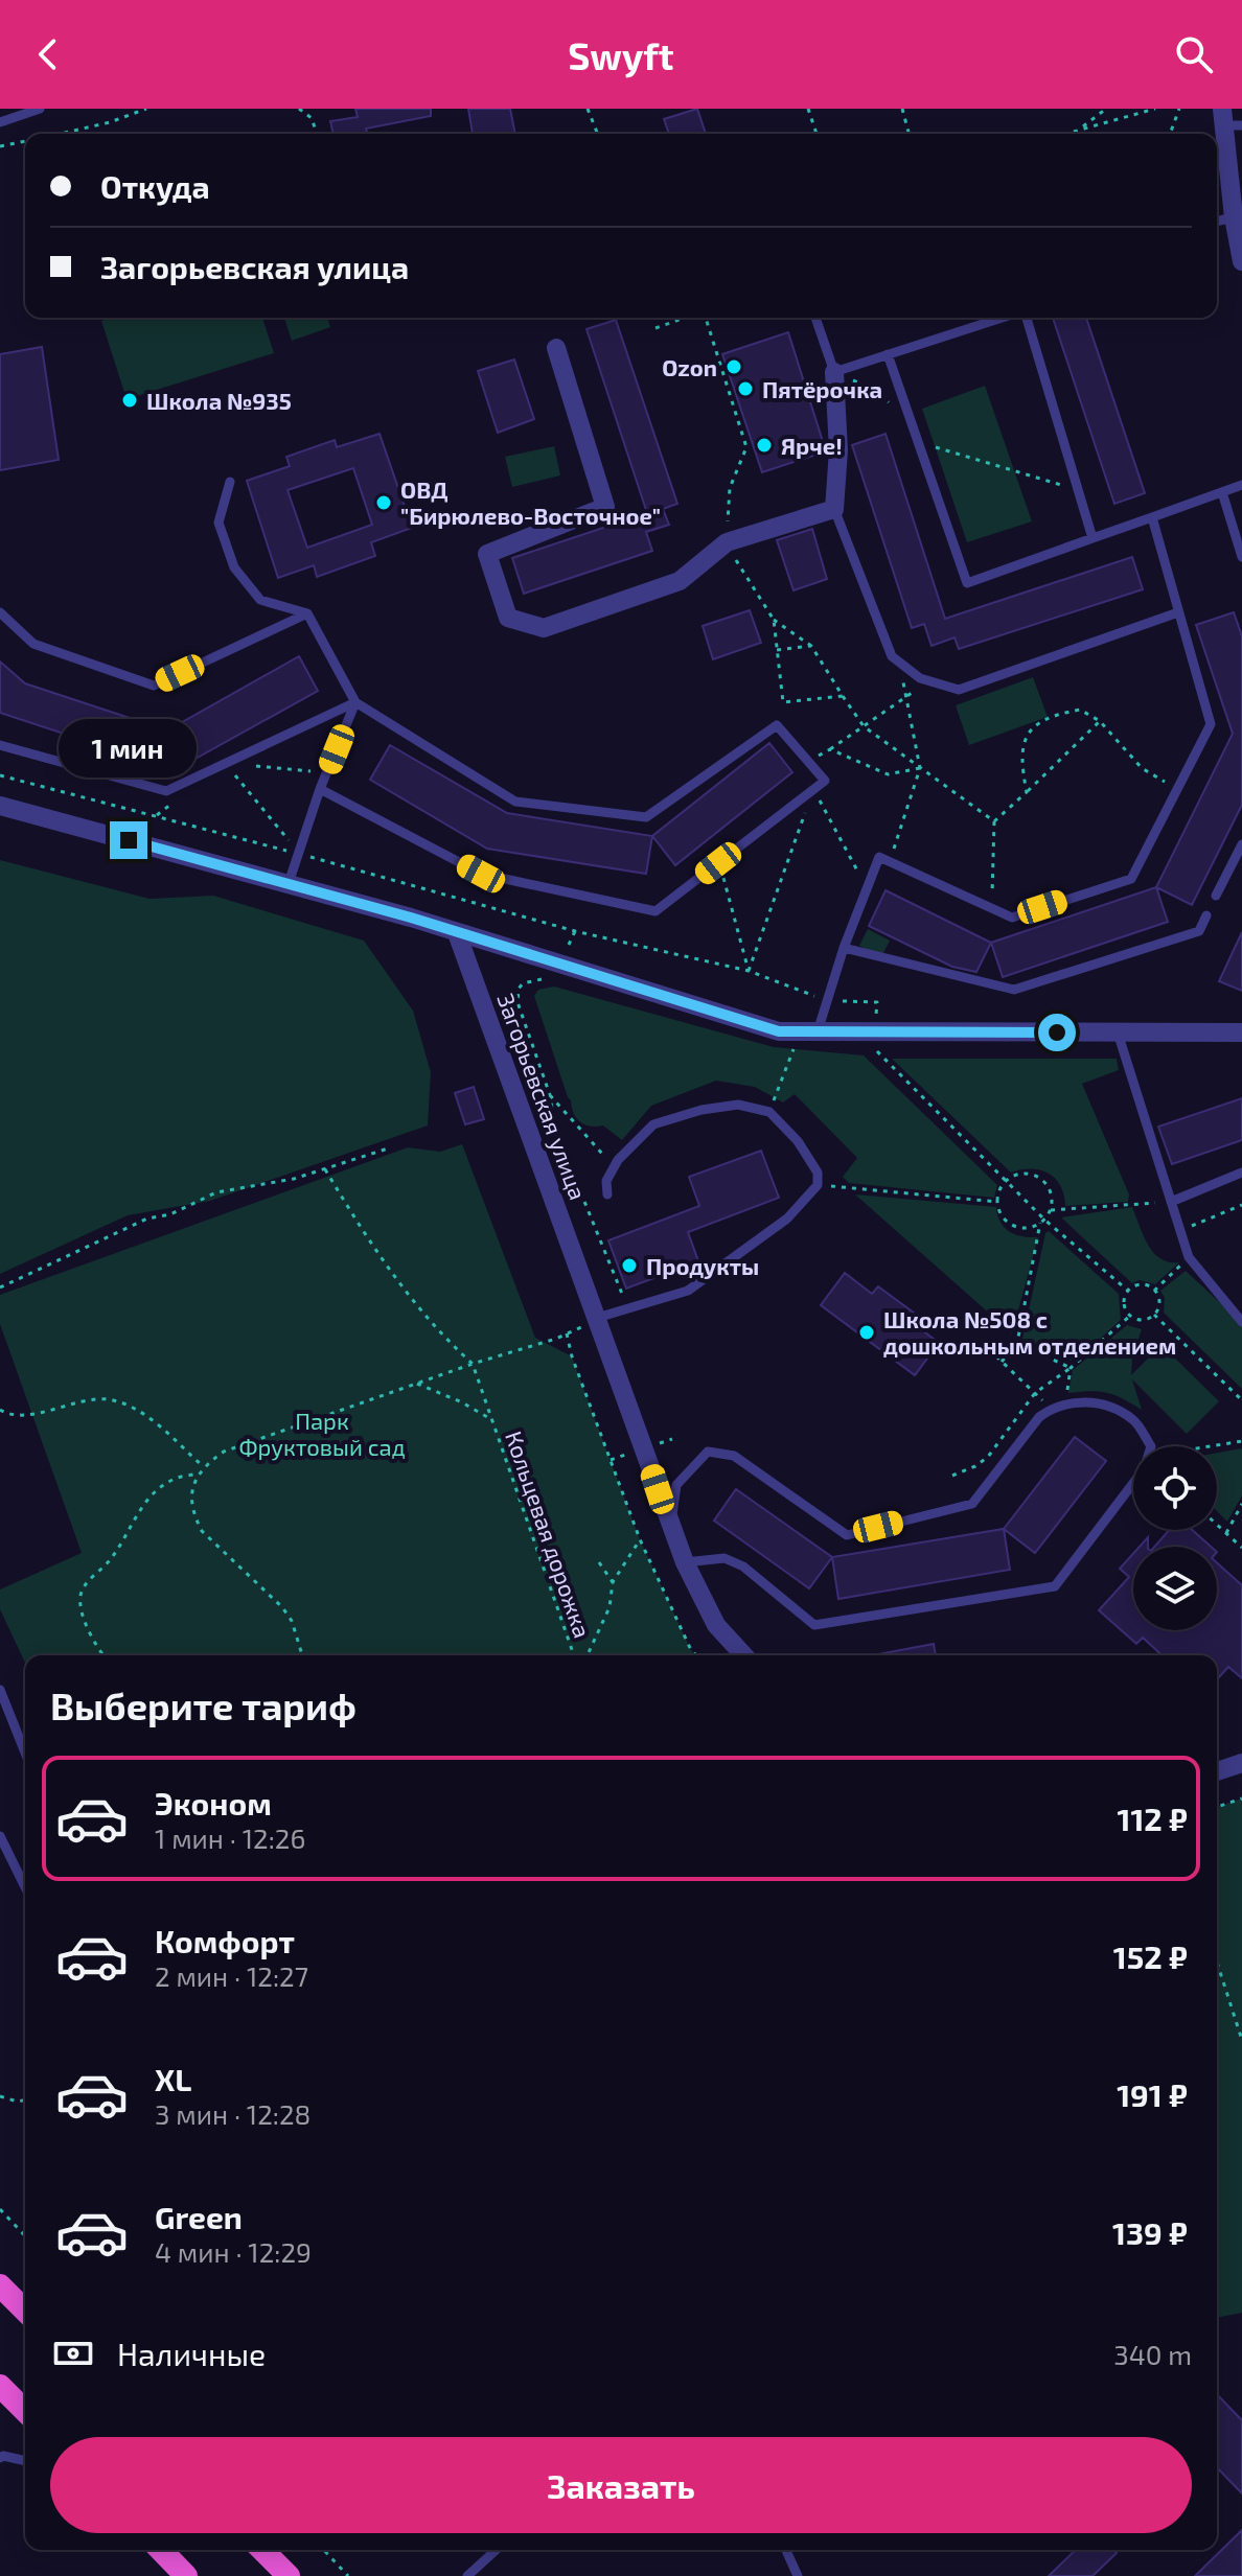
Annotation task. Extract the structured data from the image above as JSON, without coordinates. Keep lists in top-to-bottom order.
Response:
{
  "streets": {
    "street": ["Загорьевская улица"],
    "path": ["Кольцевая дорожка"]
  },
  "parks": ["Парк Фруктовый сад"],
  "places": [
    "Ozon",
    "Пятёрочка",
    "Школа №935",
    "Ярче!",
    "ОВД \"Бирюлево-Восточное\"",
    "Продукты",
    "Школа №508 с дошкольным отделением"
  ],
  "page": {
    "header": "Swyft",
    "banner": ["Откуда", "Загорьевская улица"],
    "bubble": "1 мин",
    "heading": "Выберите тариф",
    "list": [
      {
        "name": "Эконом",
        "note": "1 мин · 12:26",
        "value": "112 ₽"
      },
      {
        "name": "Комфорт",
        "note": "2 мин · 12:27",
        "value": "152 ₽"
      },
      {
        "name": "XL",
        "note": "3 мин · 12:28",
        "value": "191 ₽"
      },
      {
        "name": "Green",
        "note": "4 мин · 12:29",
        "value": "139 ₽"
      }
    ],
    "pay": ["Наличные", "340 m"],
    "buttons": "Заказать"
  }
}
